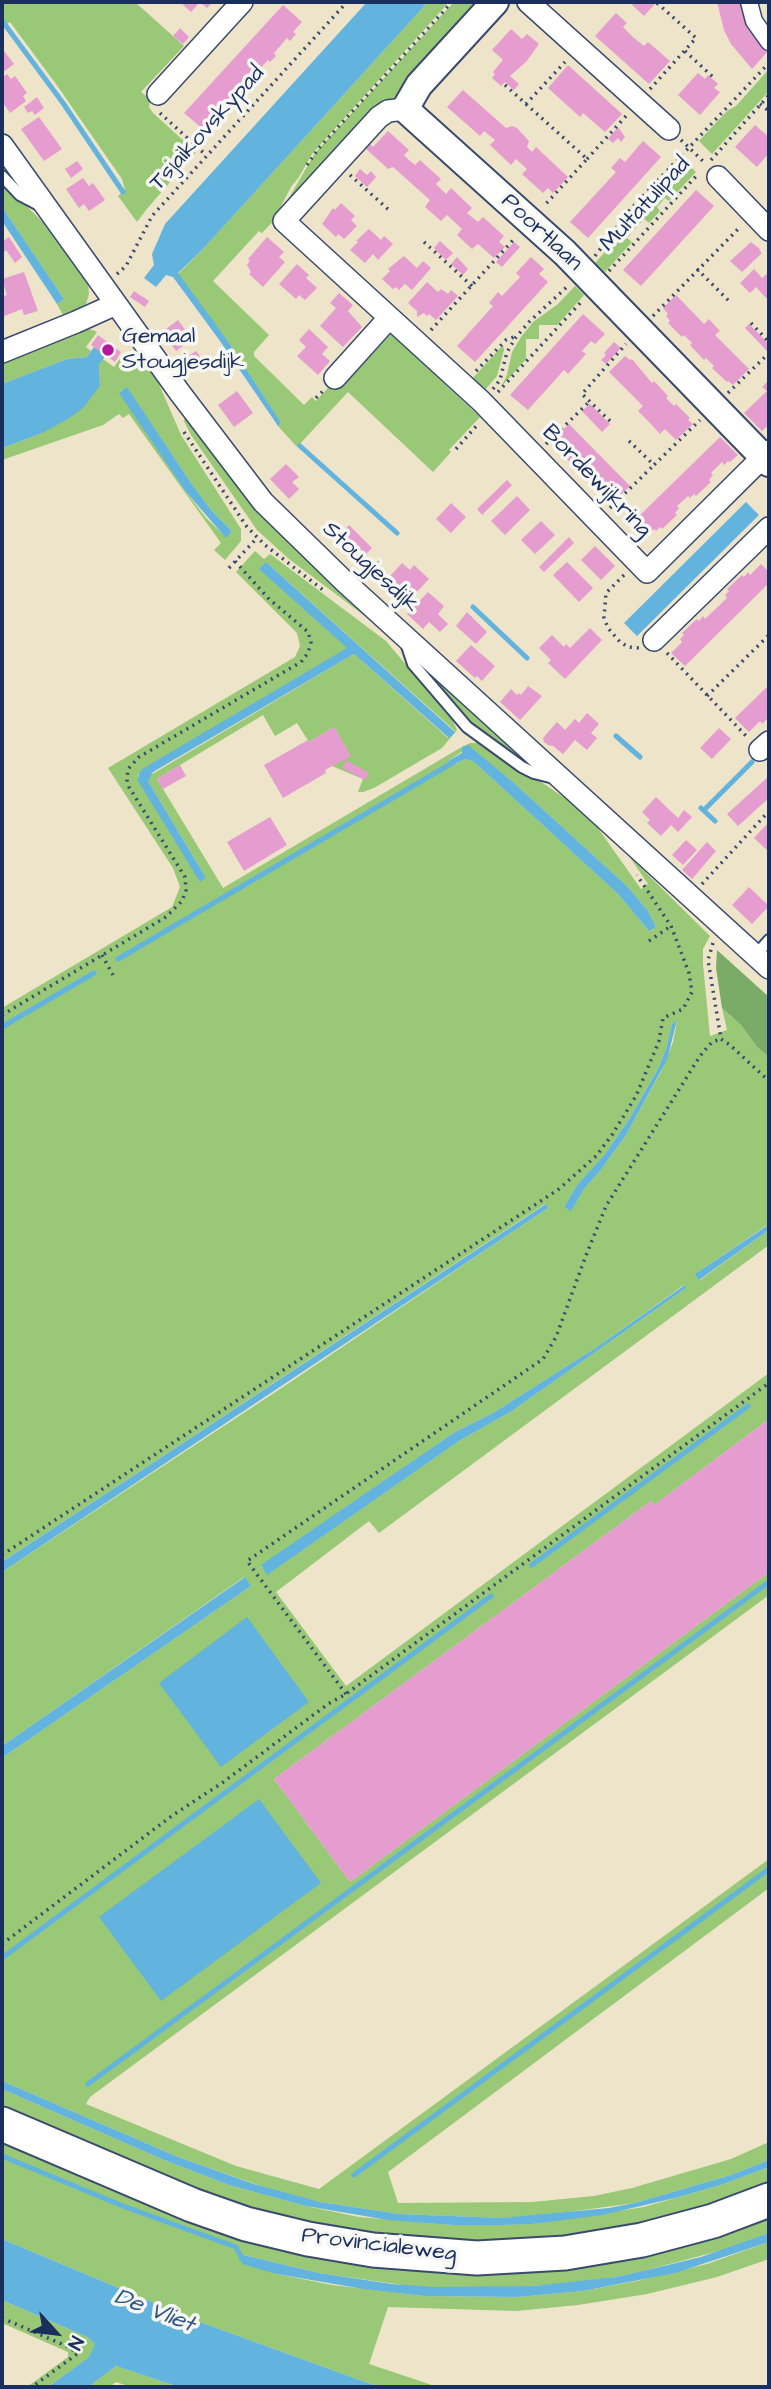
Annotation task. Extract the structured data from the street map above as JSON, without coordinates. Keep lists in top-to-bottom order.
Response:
{
  "streets": {
    "main road": ["Provincialeweg"],
    "street": ["Poortlaan", "Bordewijkring", "Stougjesdijk"],
    "path": ["Tsjaikovskypad", "Multatulipad"]
  },
  "crossings": [
    ["Tsjaikovskypad", "Stougjesdijk"],
    ["Multatulipad", "Poortlaan"],
    ["Multatulipad", "Bordewijkring"],
    ["Poortlaan", "Bordewijkring"]
  ],
  "water": ["De Vliet"],
  "places": ["Gemaal Stougjesdijk"],
  "north": "bottom right"
}
